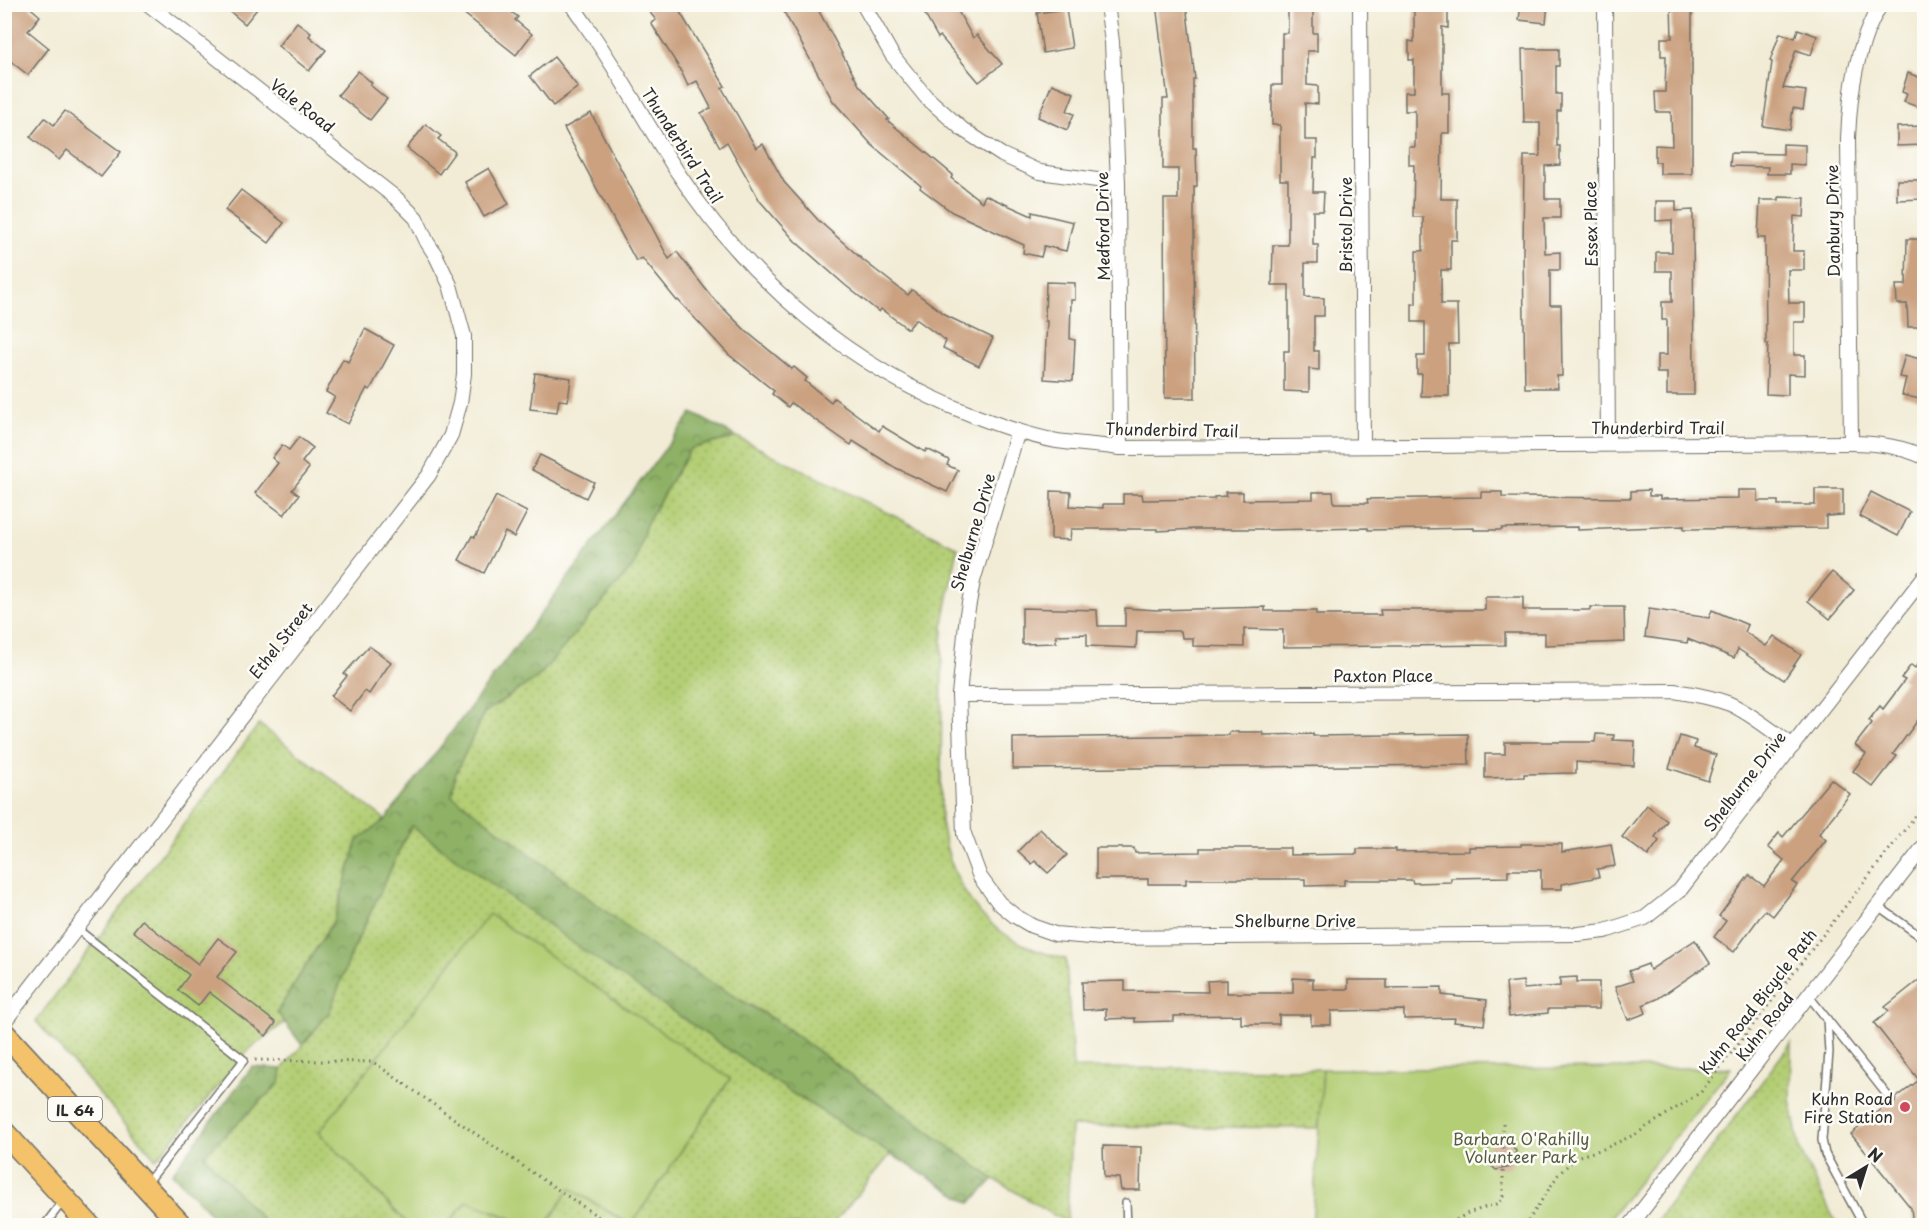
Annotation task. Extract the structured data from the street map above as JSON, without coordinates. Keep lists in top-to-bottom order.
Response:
{
  "streets": {
    "main road": ["IL 64"],
    "street": [
      "Vale Road",
      "Thunderbird Trail",
      "Danbury Drive",
      "Essex Place",
      "Bristol Drive",
      "Medford Drive",
      "Shelburne Drive",
      "Ethel Street",
      "Paxton Place",
      "Kuhn Road"
    ],
    "path": ["Kuhn Road Bicycle Path"]
  },
  "crossings": [
    ["Vale Road", "Ethel Street"],
    ["Thunderbird Trail", "Danbury Drive"],
    ["Thunderbird Trail", "Essex Place"],
    ["Thunderbird Trail", "Bristol Drive"],
    ["Thunderbird Trail", "Medford Drive"],
    ["Thunderbird Trail", "Shelburne Drive"],
    ["Shelburne Drive", "Paxton Place"]
  ],
  "parks": ["Barbara O'Rahilly Volunteer Park"],
  "places": ["Kuhn Road Fire Station"],
  "north": "top right"
}
